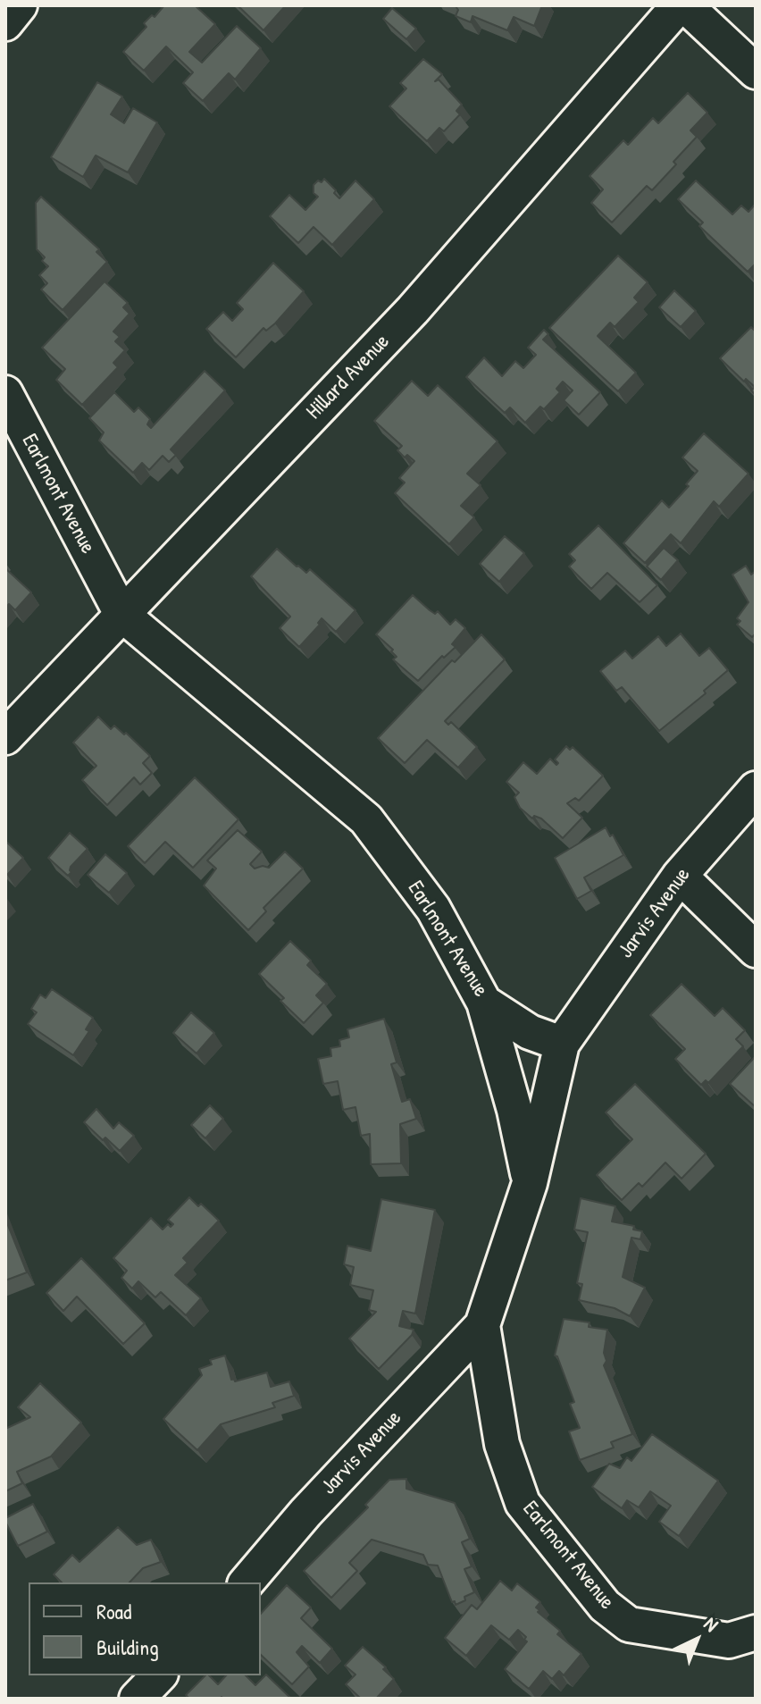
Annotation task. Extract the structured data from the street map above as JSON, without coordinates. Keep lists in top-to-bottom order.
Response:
{
  "streets": {
    "street": ["Hillard Avenue", "Earlmont Avenue", "Jarvis Avenue"]
  },
  "crossings": [
    ["Hillard Avenue", "Earlmont Avenue"],
    ["Earlmont Avenue", "Jarvis Avenue"]
  ],
  "legend": ["Road", "Building"],
  "north": "top right"
}
